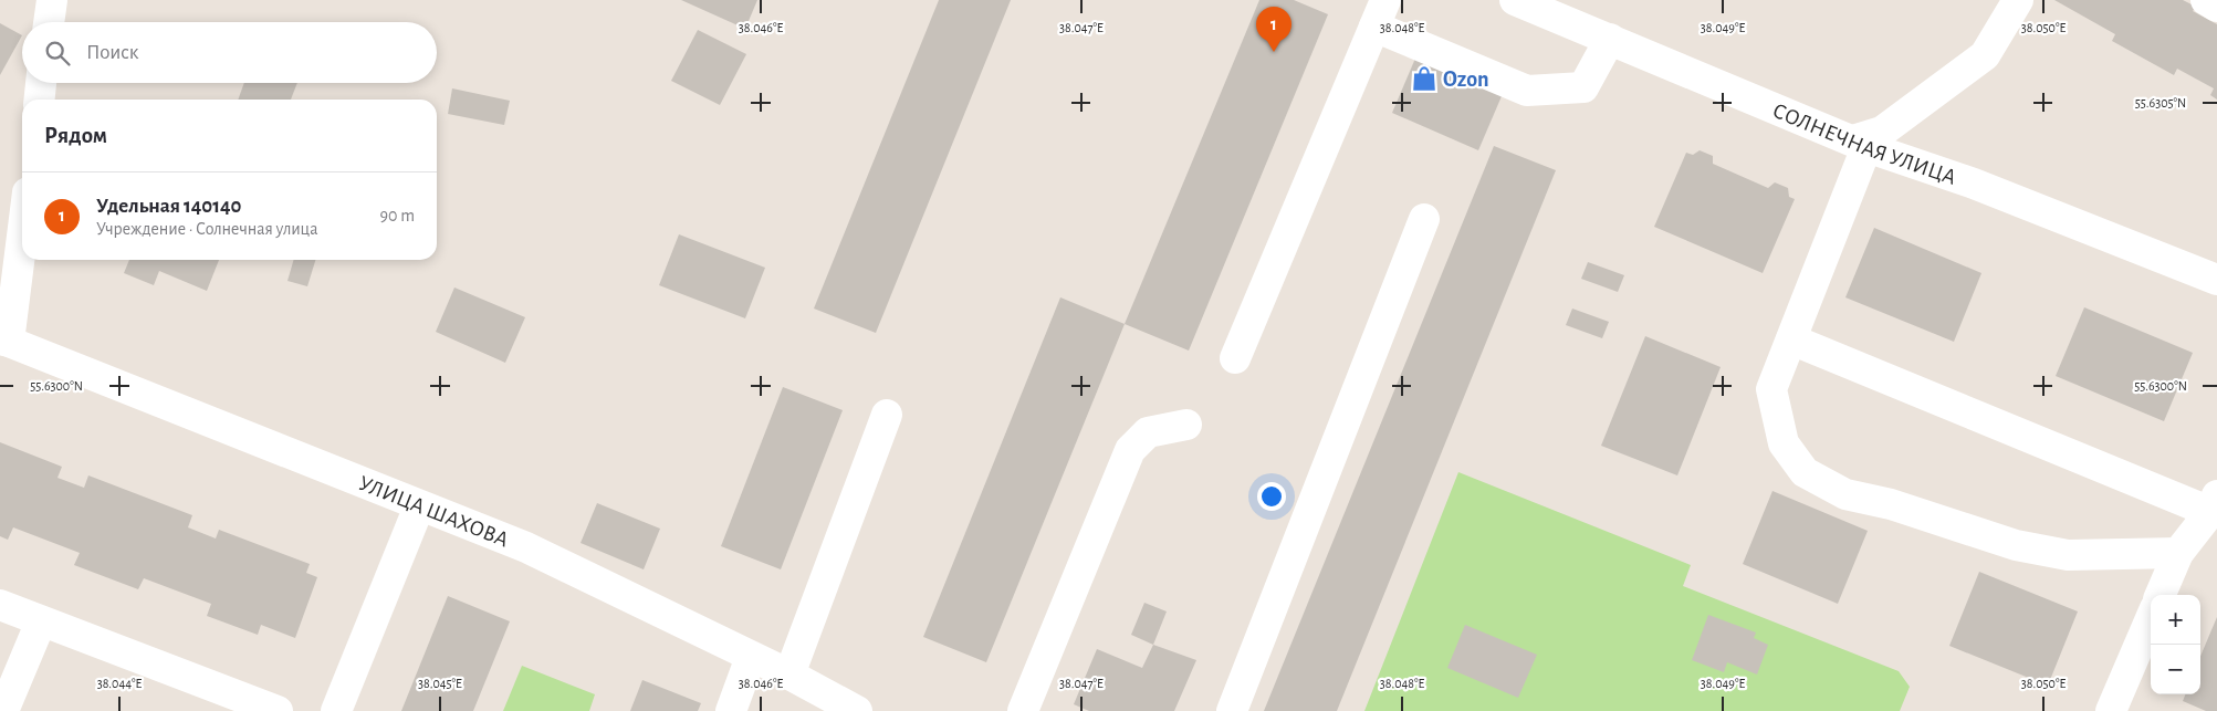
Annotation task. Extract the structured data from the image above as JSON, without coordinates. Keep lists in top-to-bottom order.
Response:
{
  "streets": {
    "street": ["СОЛНЕЧНАЯ УЛИЦА", "УЛИЦА ШАХОВА"]
  },
  "places": {
    "shop": ["Ozon"]
  },
  "page": {
    "pins": "1",
    "search": "Поиск",
    "heading": "Рядом",
    "list": [
      {
        "mark": "1",
        "name": "Удельная 140140",
        "note": "Учреждение · Солнечная улица",
        "value": "90 m"
      }
    ],
    "map_buttons": ["+", "−"]
  },
  "coordinates": [
    "38.046°E",
    "38.047°E",
    "38.048°E",
    "38.049°E",
    "38.050°E",
    "55.6305°N",
    "55.6300°N",
    "38.044°E",
    "38.045°E"
  ]
}
